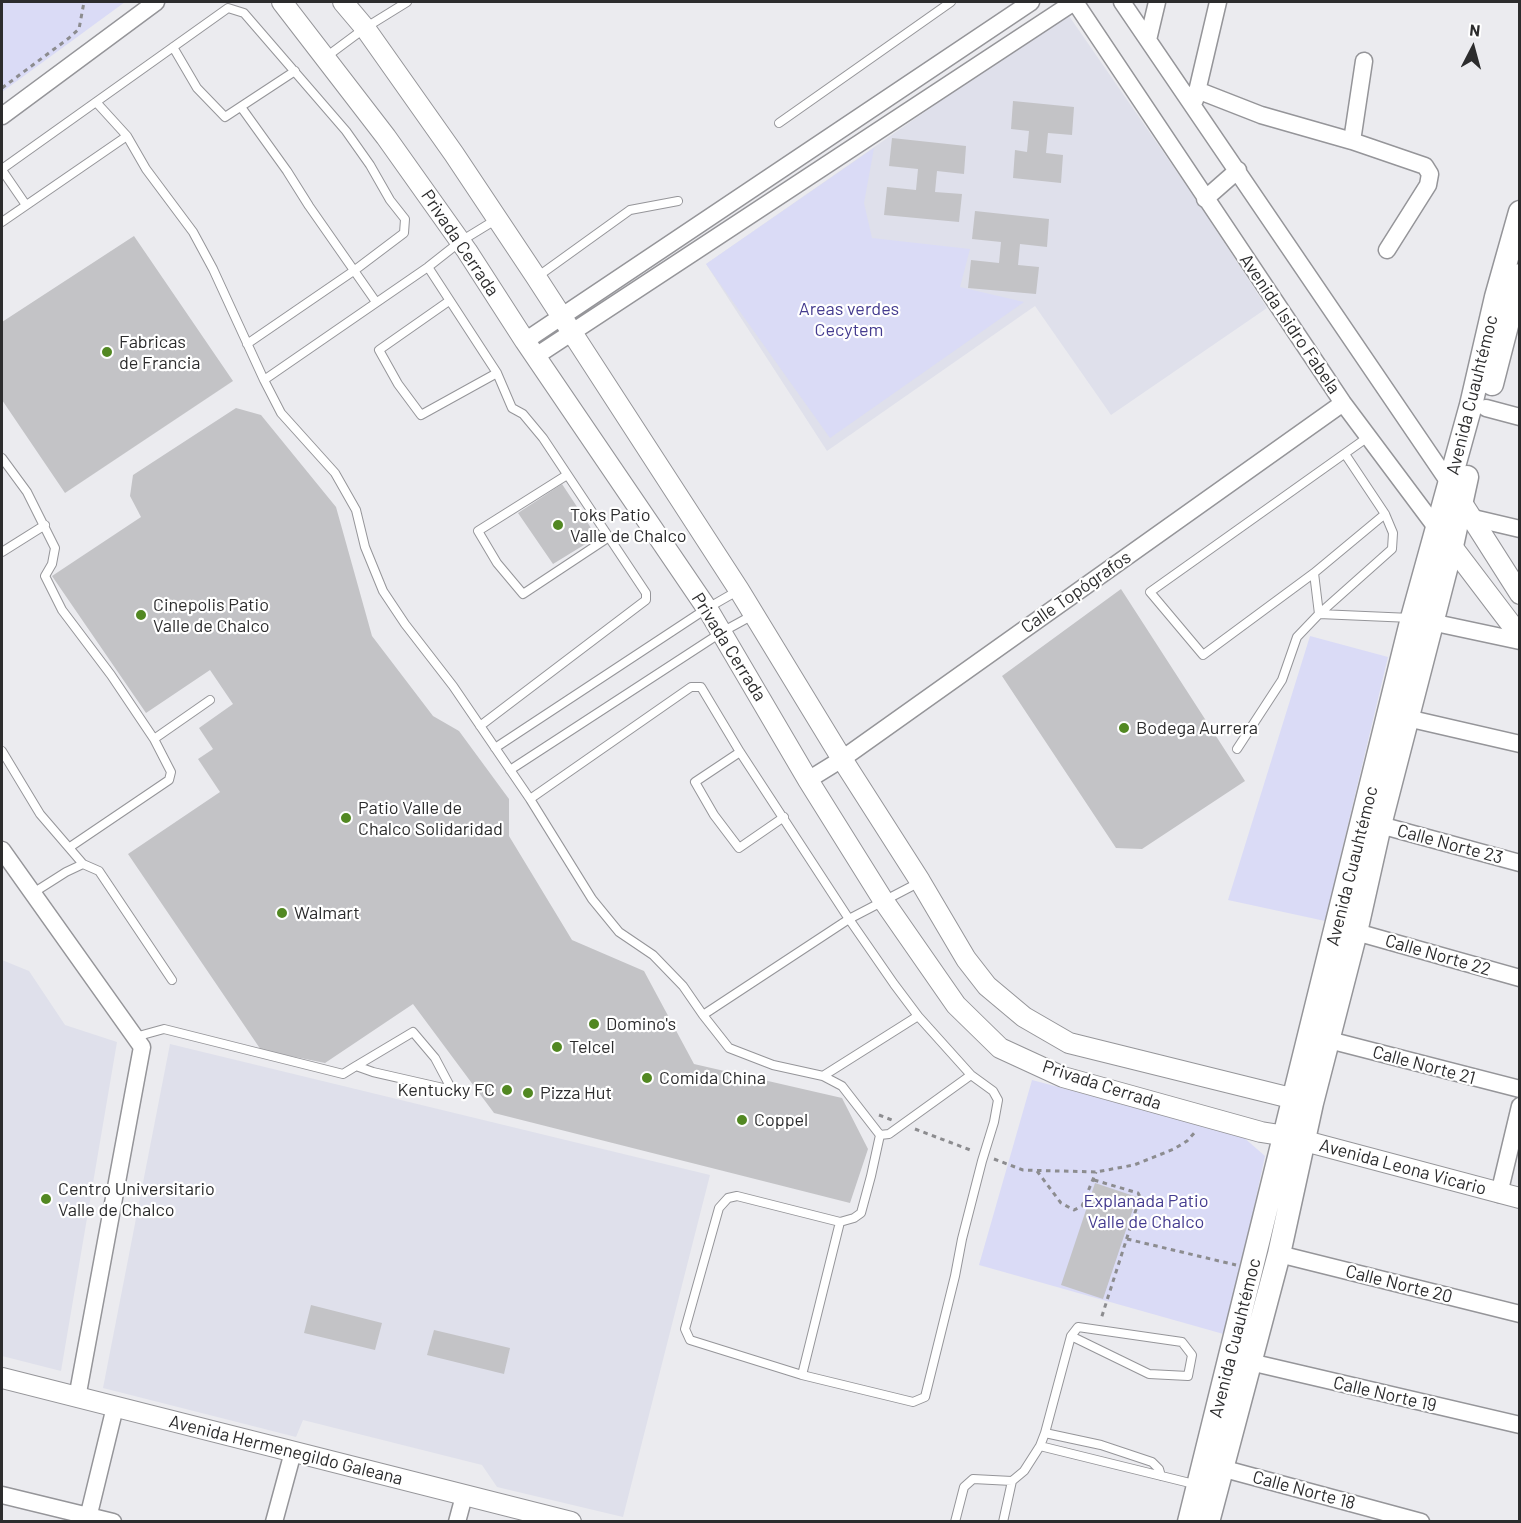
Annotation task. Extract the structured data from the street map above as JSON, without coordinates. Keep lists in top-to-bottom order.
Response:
{
  "streets": {
    "main road": ["Avenida Cuauhtémoc"],
    "street": [
      "Privada Cerrada",
      "Avenida Isidro Fabela",
      "Calle Topógrafos",
      "Calle Norte 23",
      "Calle Norte 22",
      "Calle Norte 21",
      "Avenida Leona Vicario",
      "Calle Norte 20",
      "Calle Norte 19",
      "Avenida Hermenegildo Galeana",
      "Calle Norte 18"
    ]
  },
  "crossings": [
    ["Privada Cerrada", "Avenida Cuauhtémoc"],
    ["Privada Cerrada", "Calle Topógrafos"],
    ["Privada Cerrada", "Avenida Leona Vicario"],
    ["Avenida Isidro Fabela", "Avenida Cuauhtémoc"],
    ["Avenida Isidro Fabela", "Calle Topógrafos"],
    ["Avenida Cuauhtémoc", "Calle Norte 23"],
    ["Avenida Cuauhtémoc", "Calle Norte 22"],
    ["Avenida Cuauhtémoc", "Calle Norte 21"],
    ["Avenida Cuauhtémoc", "Avenida Leona Vicario"],
    ["Avenida Cuauhtémoc", "Calle Norte 20"],
    ["Avenida Cuauhtémoc", "Calle Norte 19"],
    ["Avenida Cuauhtémoc", "Calle Norte 18"]
  ],
  "parks": ["Areas verdes Cecytem", "Explanada Patio Valle de Chalco"],
  "places": [
    "Fabricas de Francia",
    "Toks Patio Valle de Chalco",
    "Cinepolis Patio Valle de Chalco",
    "Bodega Aurrera",
    "Patio Valle de Chalco Solidaridad",
    "Walmart",
    "Domino's",
    "Telcel",
    "Comida China",
    "Kentucky FC",
    "Pizza Hut",
    "Coppel",
    "Centro Universitario Valle de Chalco"
  ],
  "north": "top"
}
